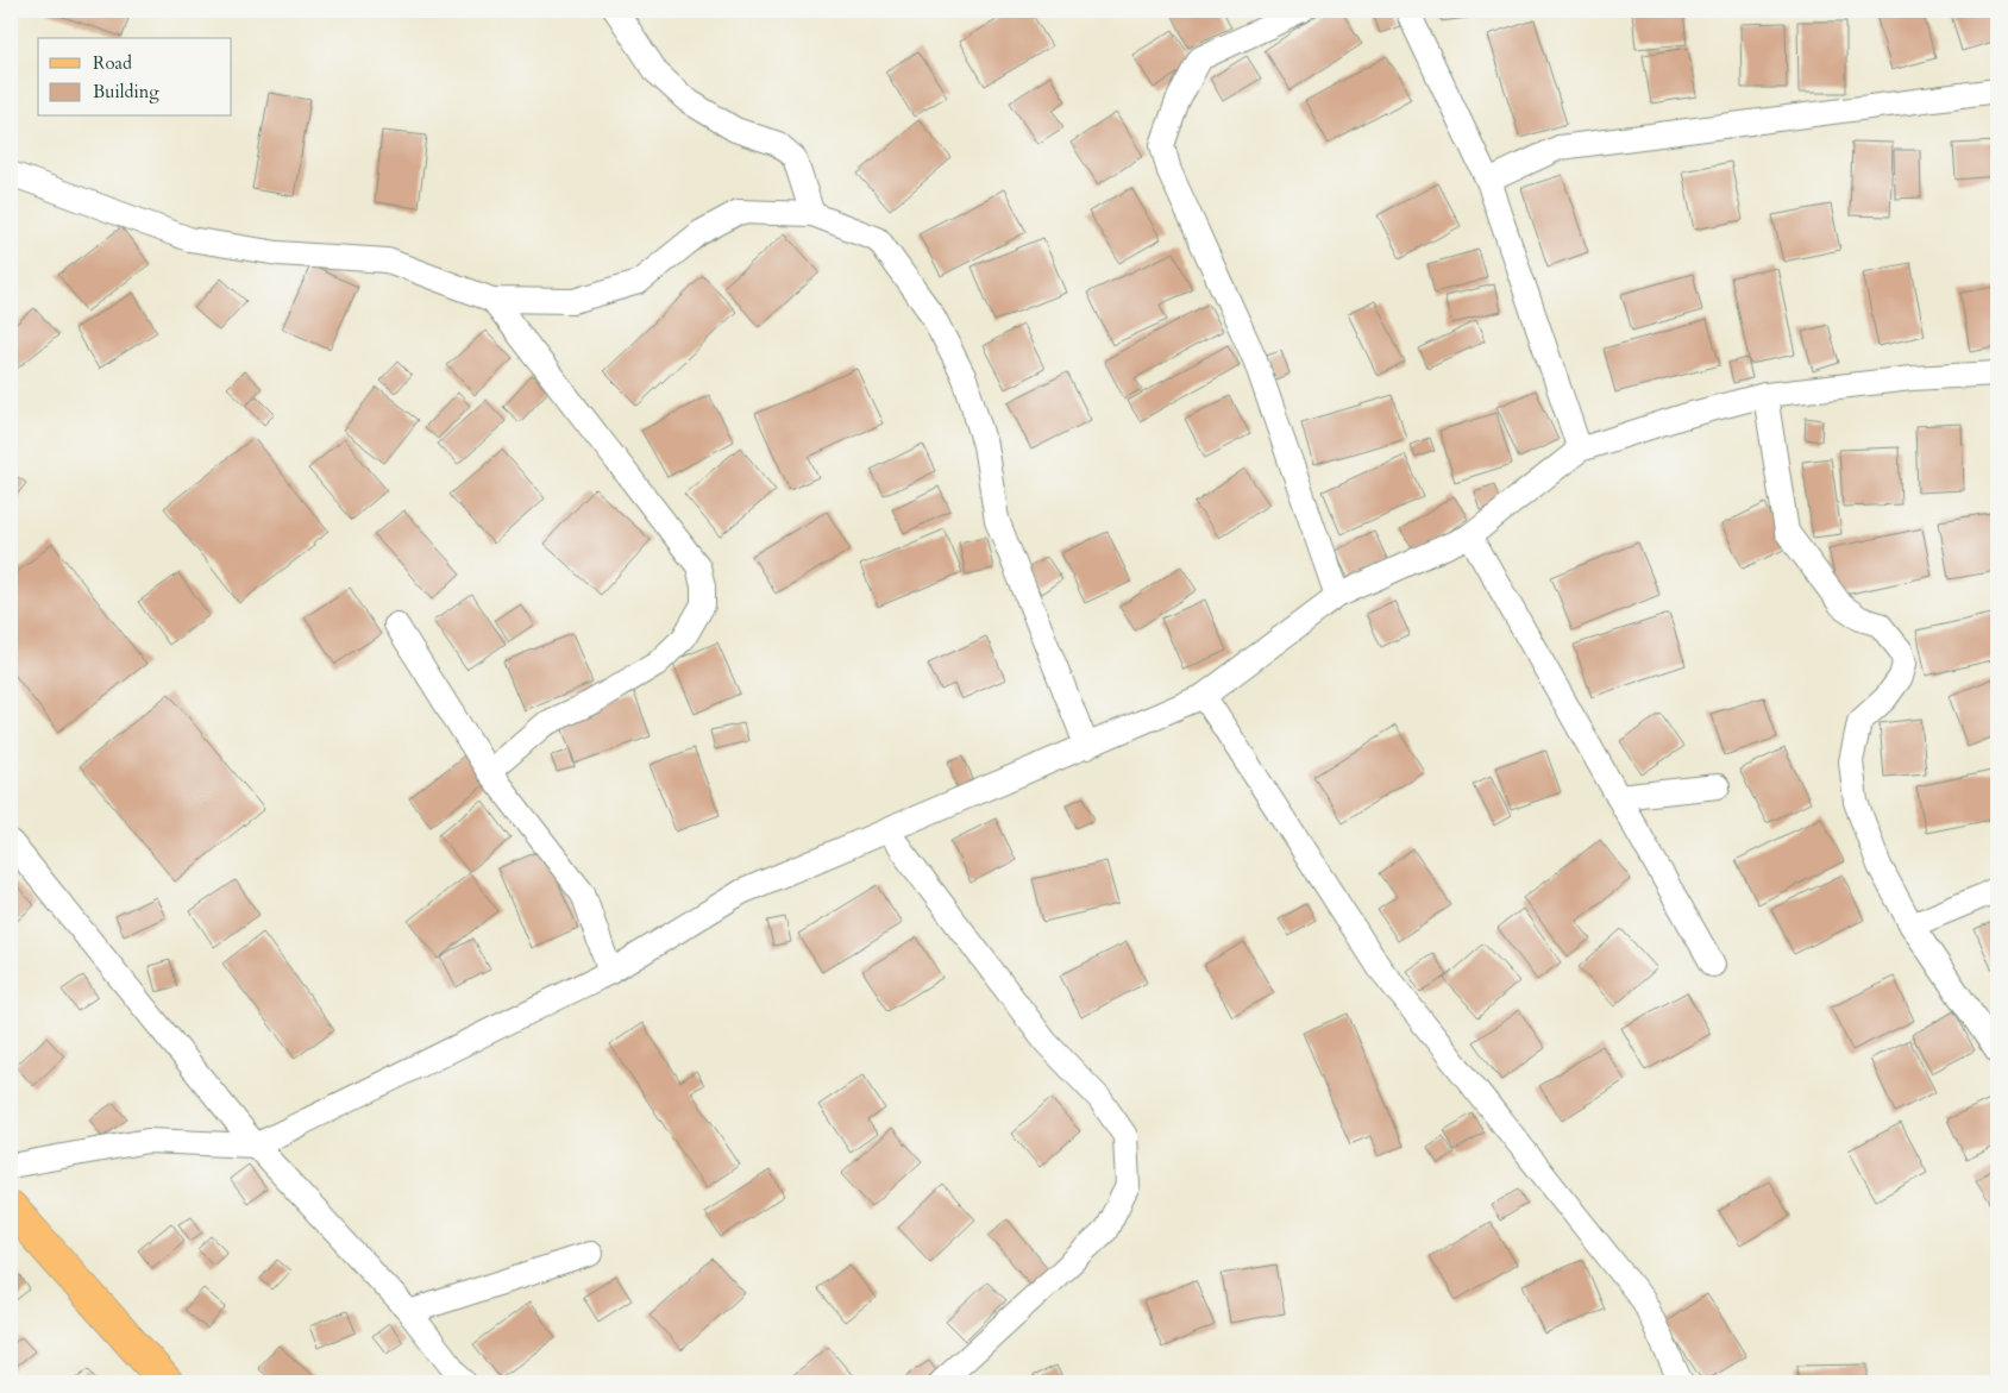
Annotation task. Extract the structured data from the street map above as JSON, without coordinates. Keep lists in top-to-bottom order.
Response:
{
  "legend": ["Road", "Building"]
}
